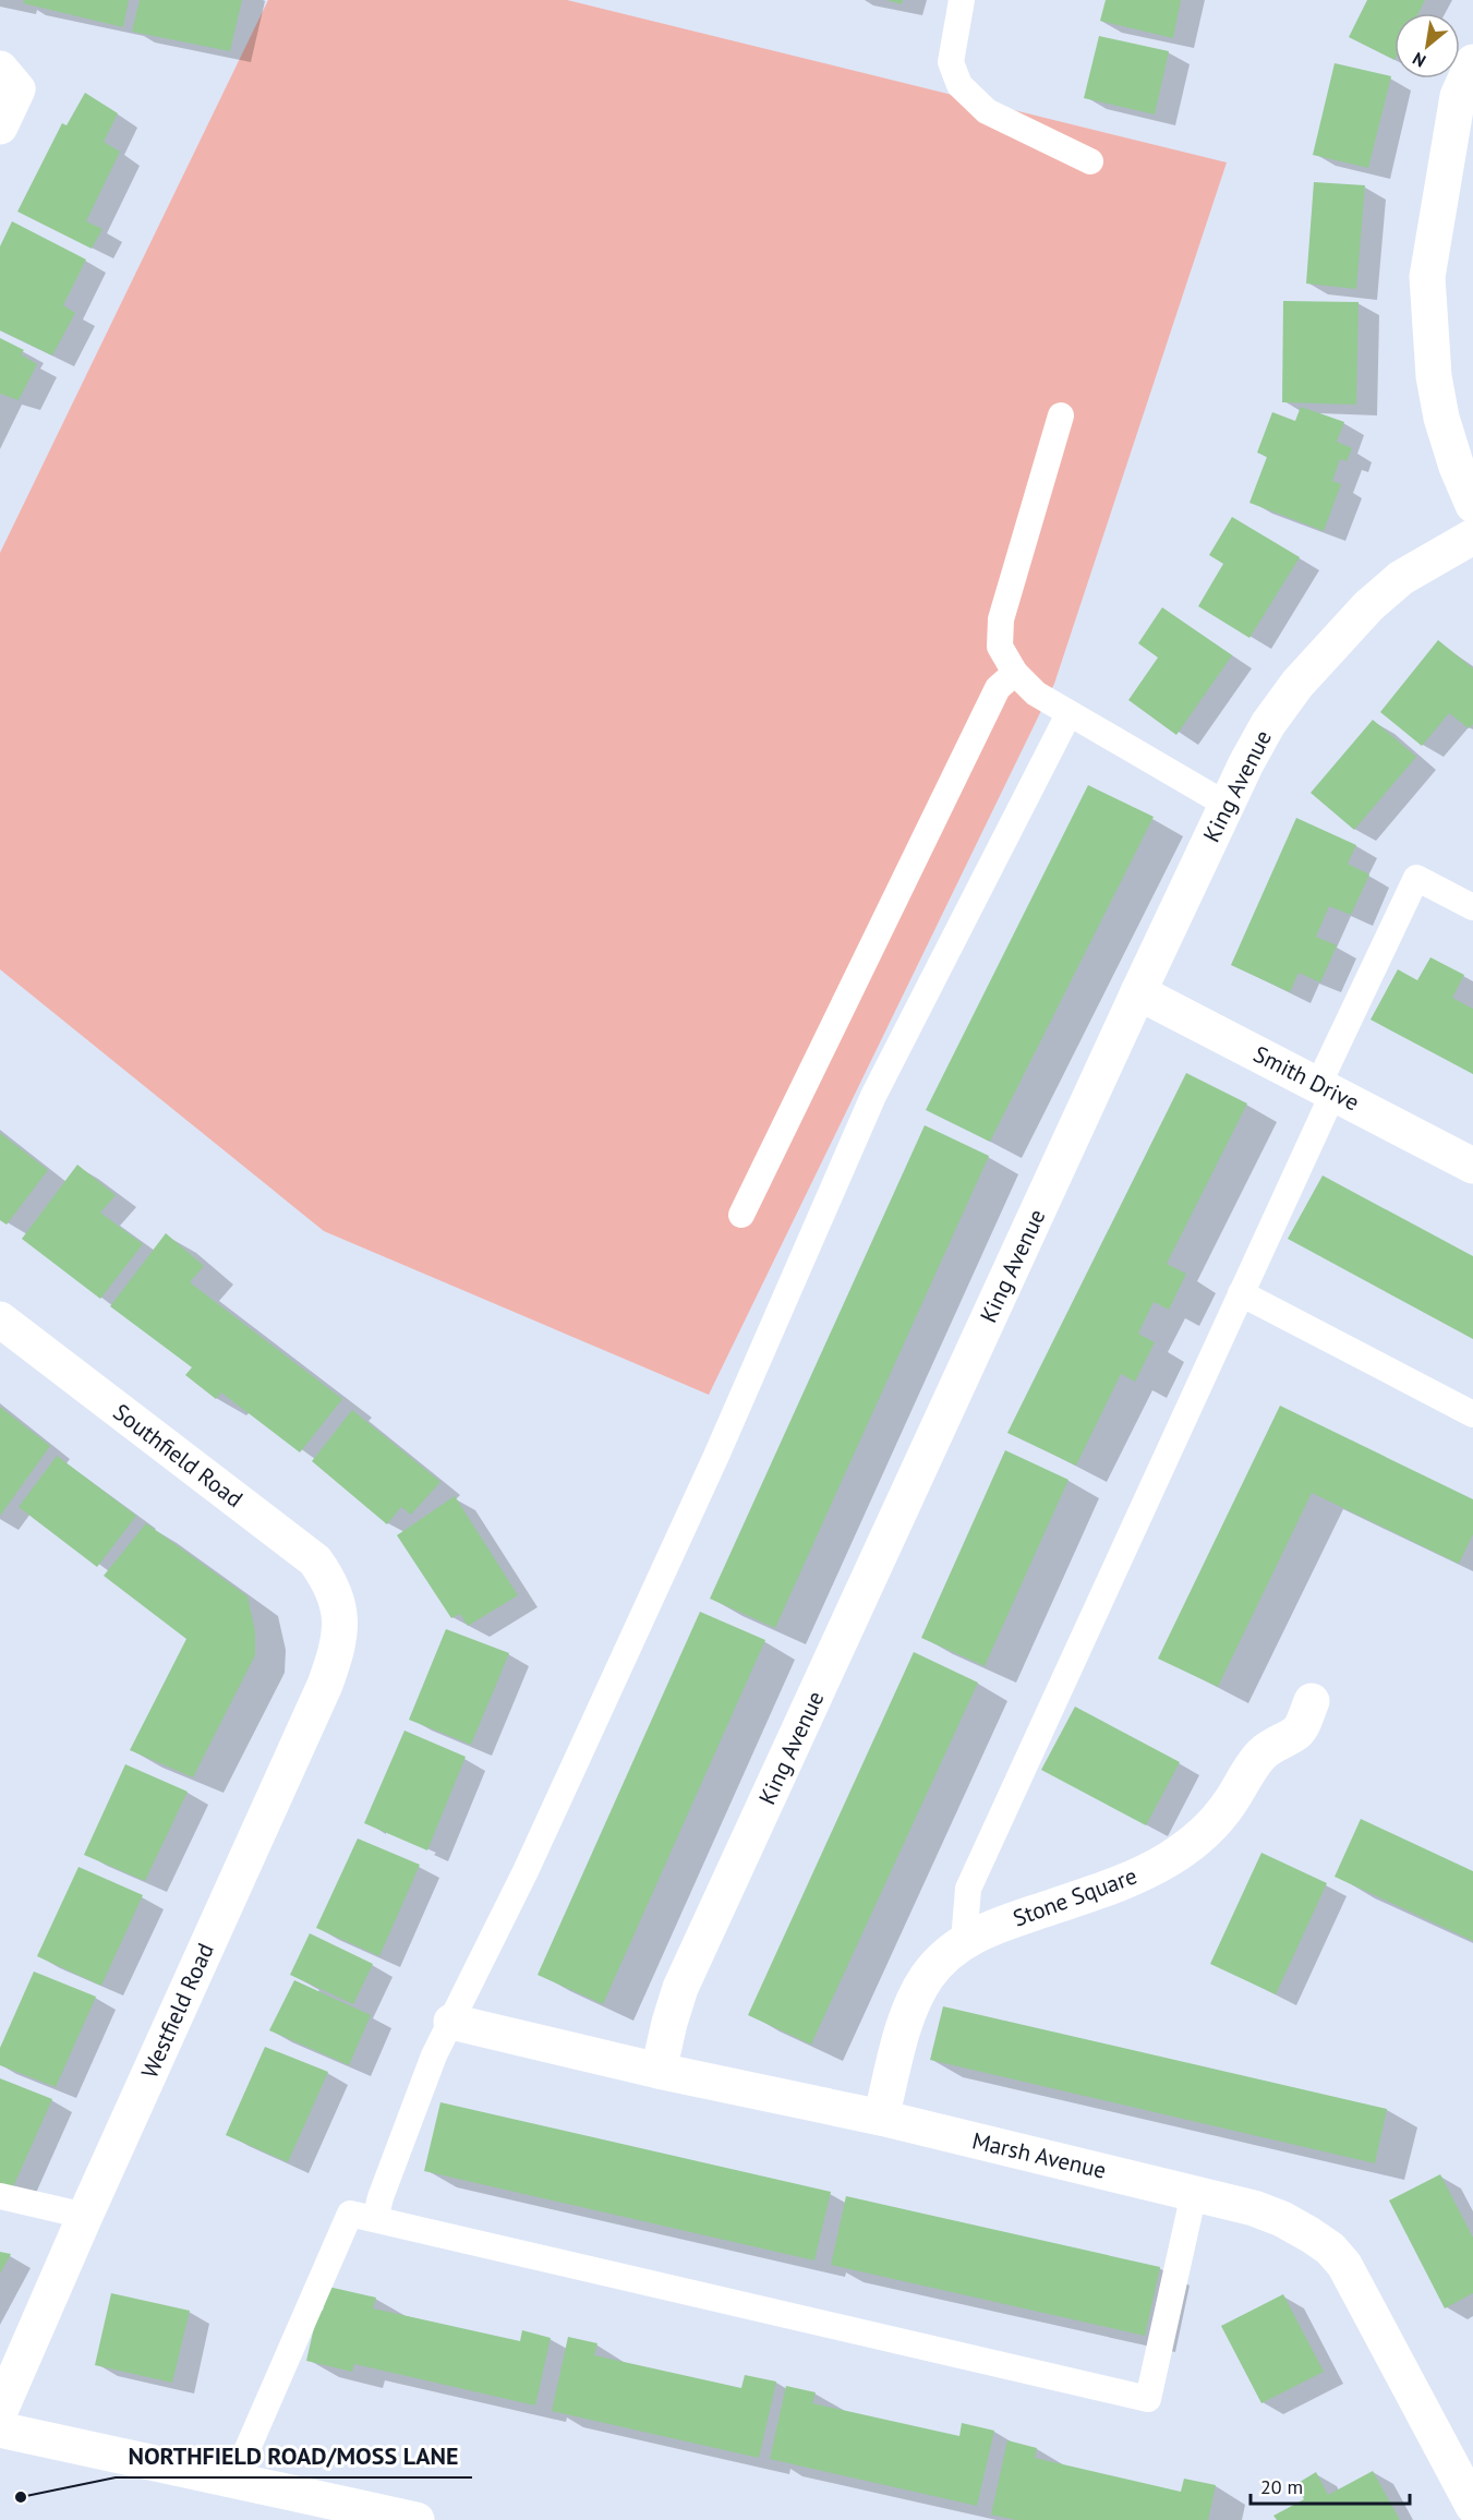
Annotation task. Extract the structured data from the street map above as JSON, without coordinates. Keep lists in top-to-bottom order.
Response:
{
  "streets": {
    "street": [
      "King Avenue",
      "Smith Drive",
      "Southfield Road",
      "Stone Square",
      "Westfield Road",
      "Marsh Avenue"
    ]
  },
  "crossings": [
    ["King Avenue", "Smith Drive"],
    ["King Avenue", "Marsh Avenue"],
    ["Southfield Road", "Westfield Road"],
    ["Stone Square", "Marsh Avenue"]
  ],
  "places": ["NORTHFIELD ROAD/MOSS LANE"],
  "scale_bar": "20 m",
  "north": "bottom left"
}
